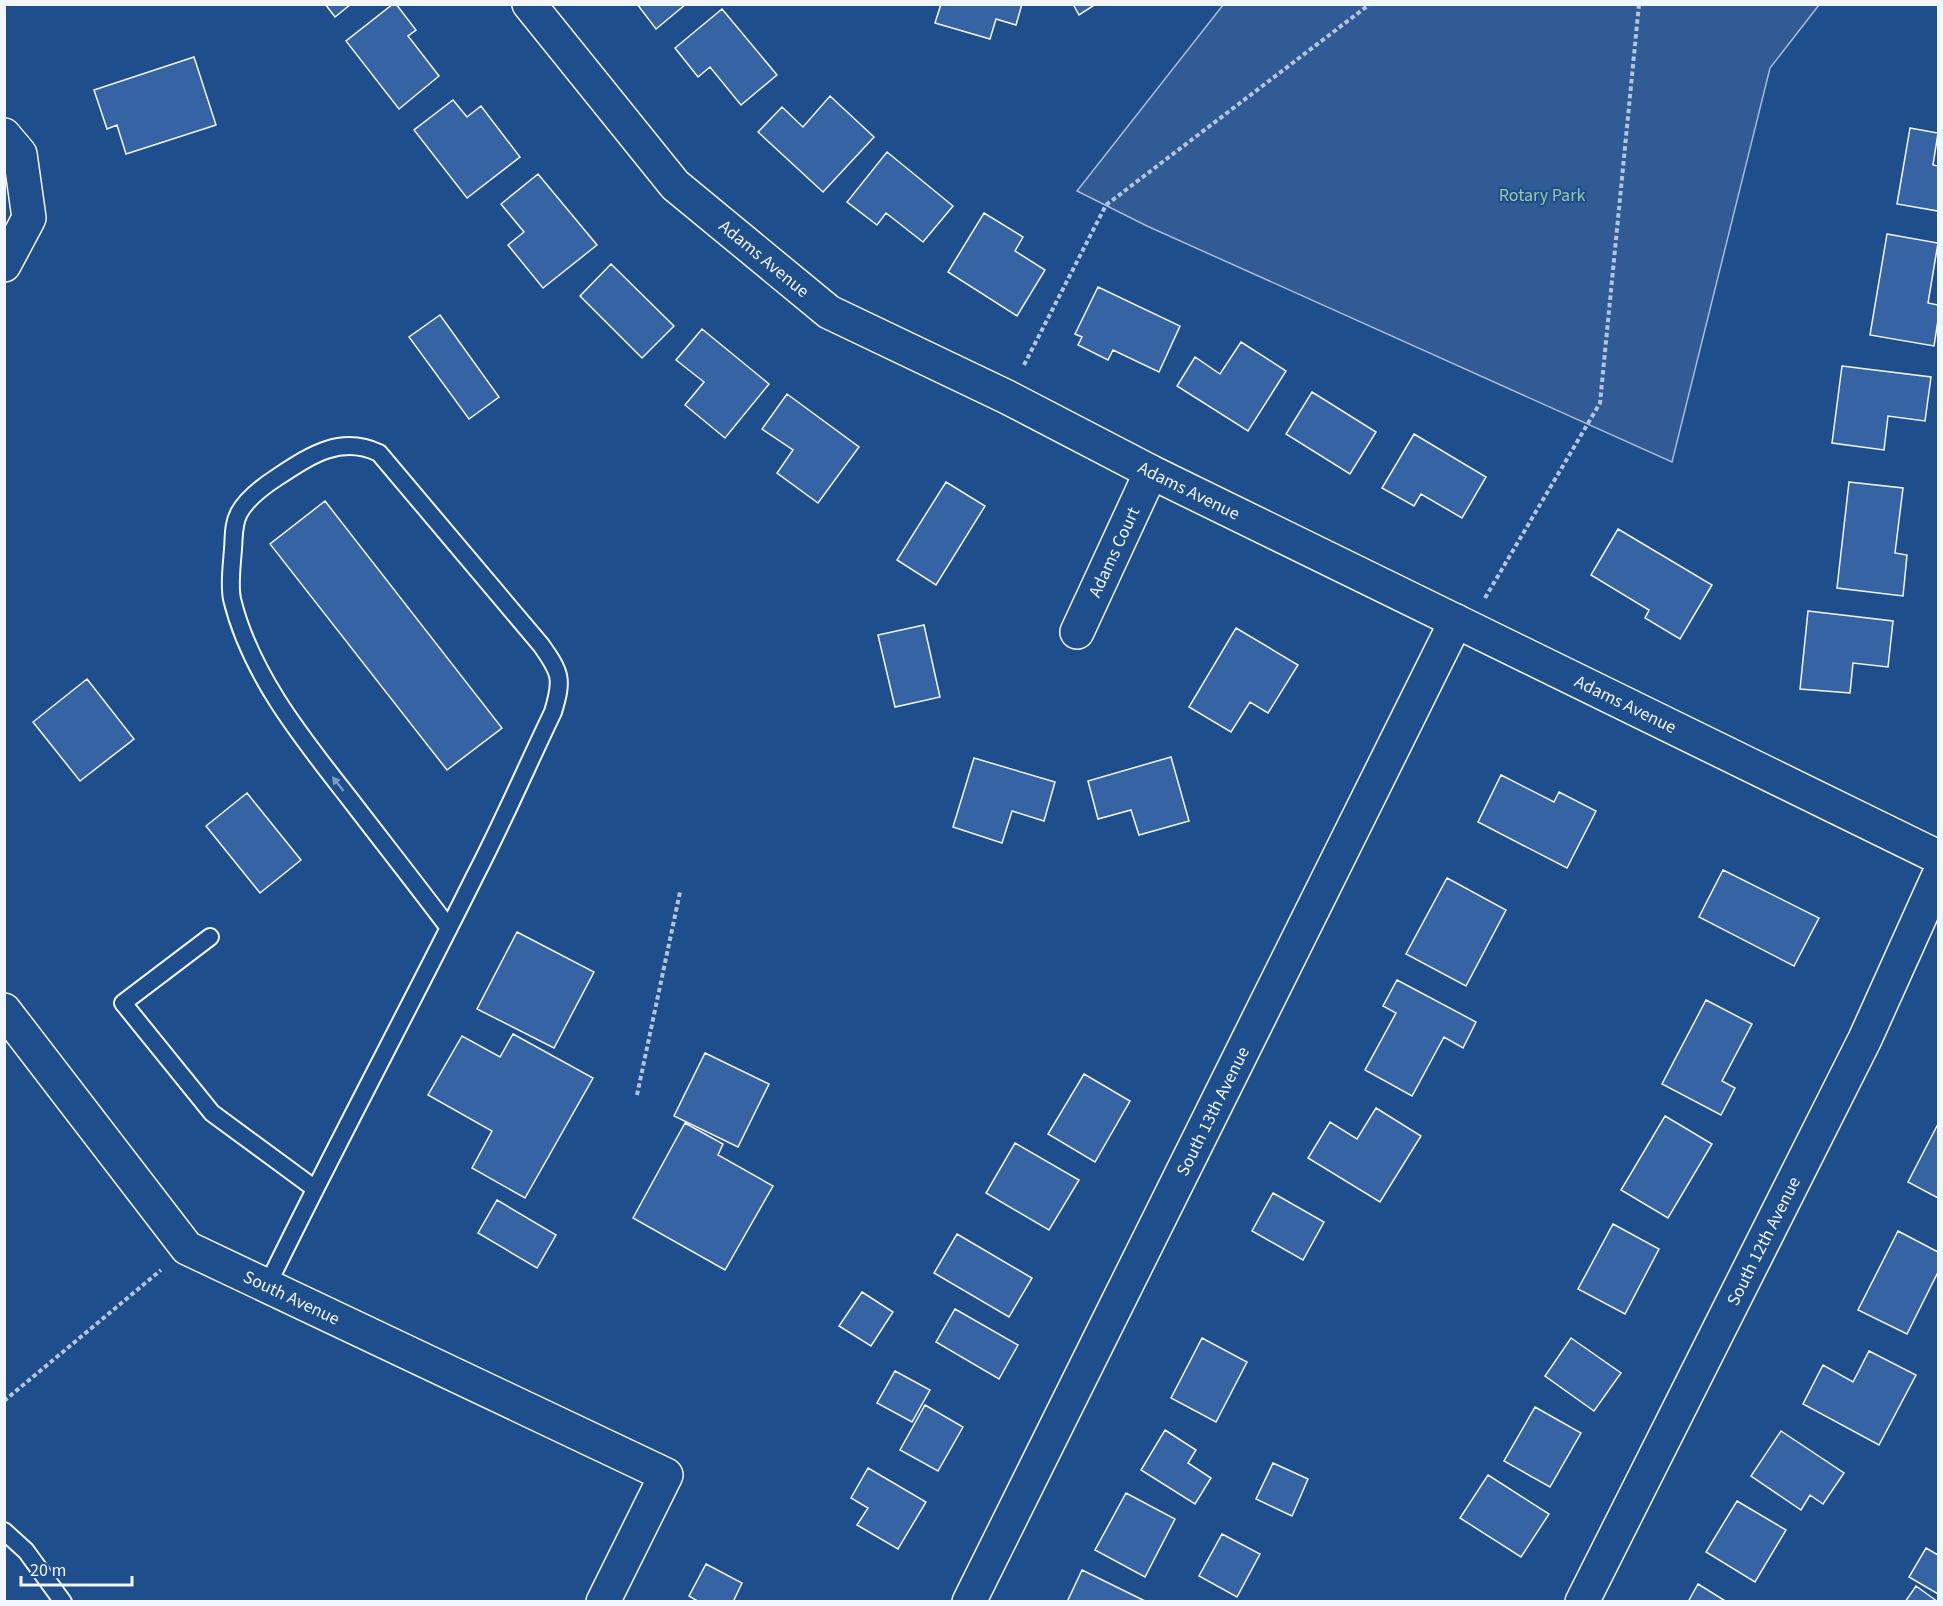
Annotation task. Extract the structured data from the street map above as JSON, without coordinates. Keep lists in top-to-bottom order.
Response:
{
  "streets": {
    "street": [
      "Adams Avenue",
      "Adams Court",
      "South 13th Avenue",
      "South 12th Avenue",
      "South Avenue"
    ]
  },
  "crossings": [
    ["Adams Avenue", "Adams Court"],
    ["Adams Avenue", "South 13th Avenue"]
  ],
  "parks": ["Rotary Park"],
  "scale_bar": "20 m"
}
